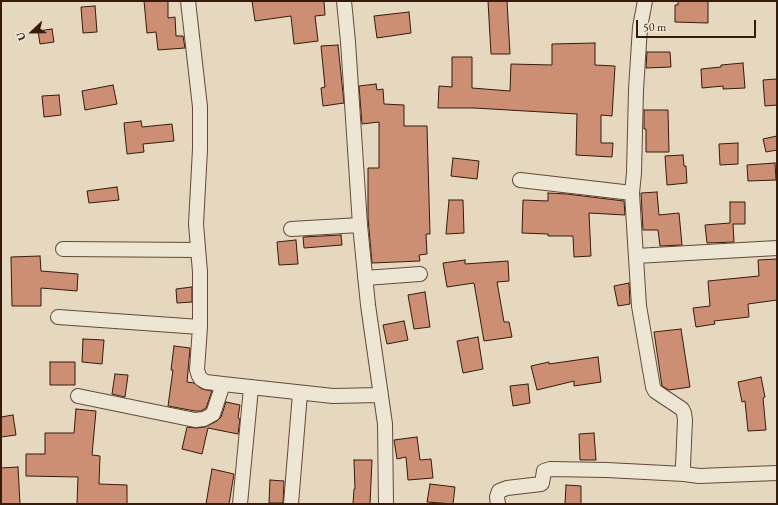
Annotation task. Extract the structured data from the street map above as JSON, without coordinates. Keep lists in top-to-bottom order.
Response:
{
  "scale_bar": "50 m",
  "north": "left"
}
